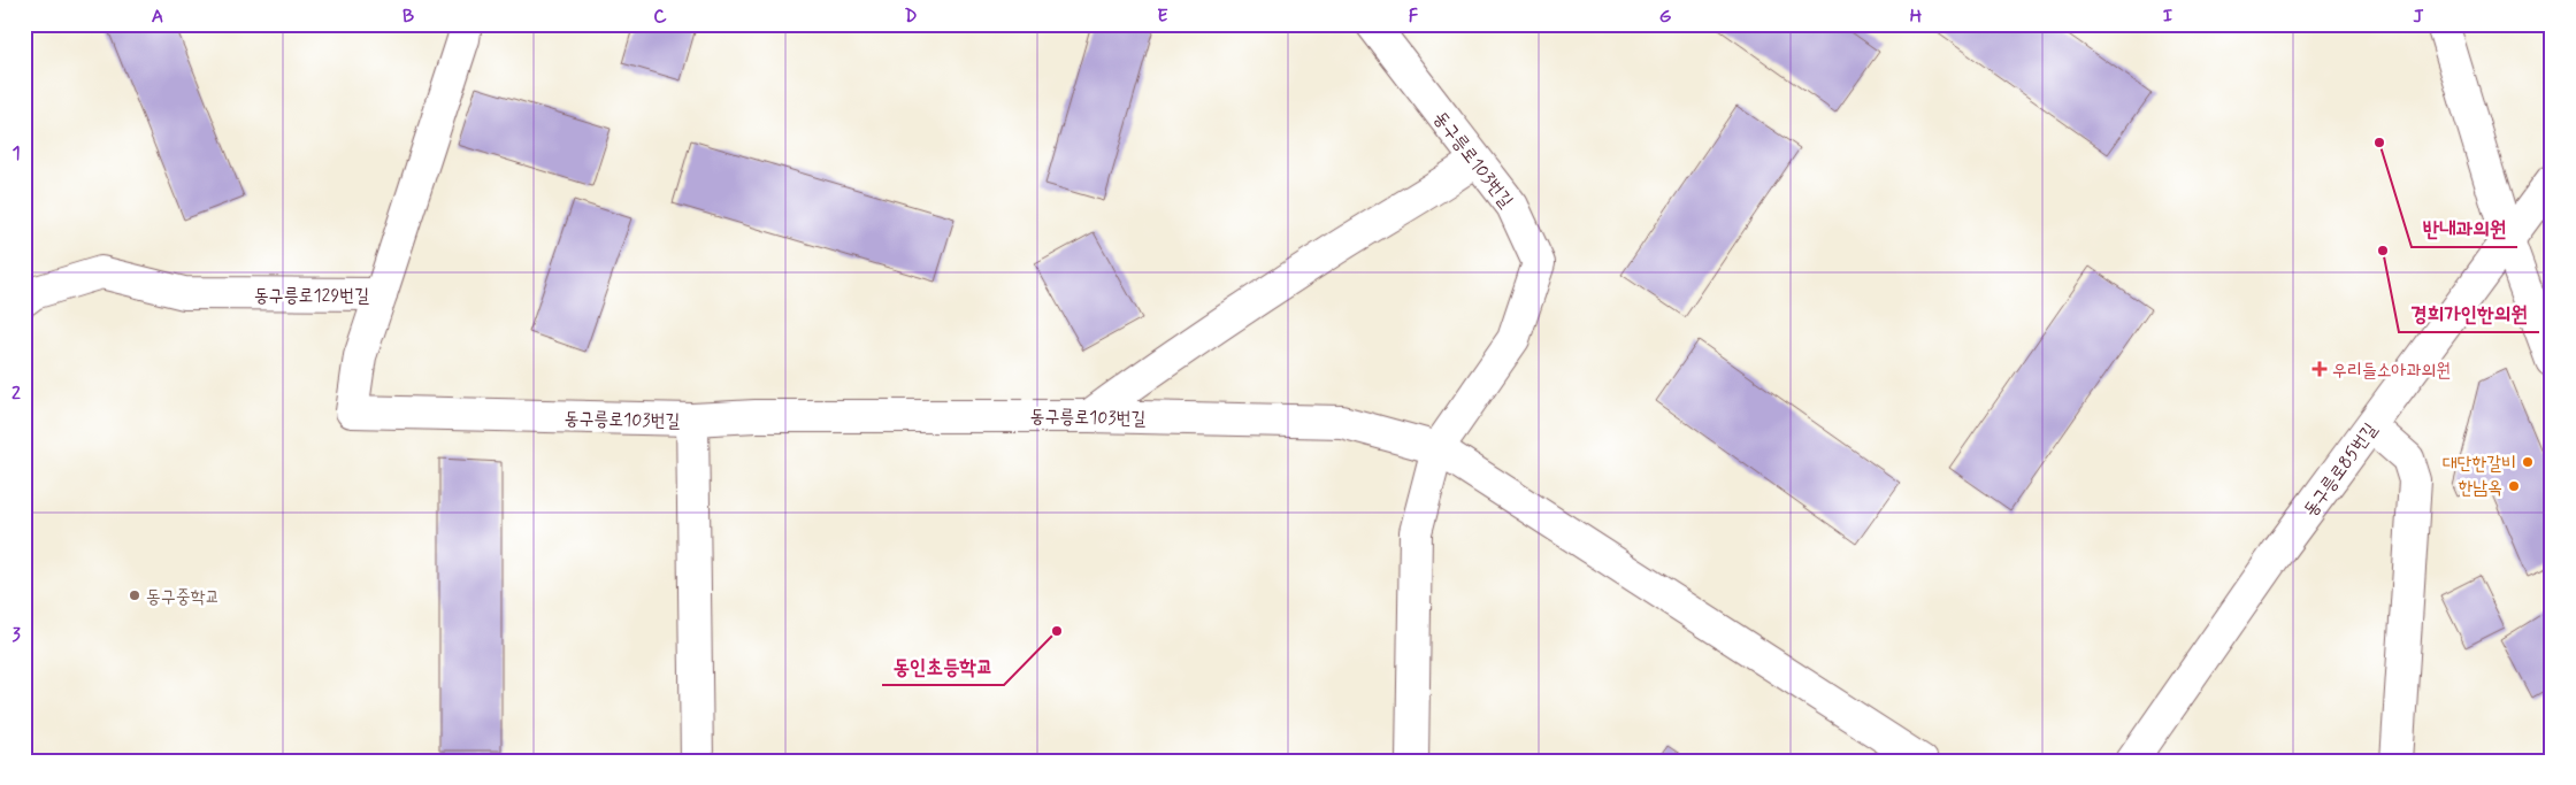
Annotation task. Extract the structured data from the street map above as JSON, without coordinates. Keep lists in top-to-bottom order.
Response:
{
  "streets": {
    "street": ["동구릉로103번길", "동구릉로129번길", "동구릉로85번길"]
  },
  "crossings": [
    ["동구릉로103번길", "동구릉로129번길"]
  ],
  "places": {
    "other": [
      "반내과의원",
      "경희가인한의원",
      "대단한갈비",
      "한남옥",
      "동구중학교",
      "동인초등학교"
    ],
    "health": ["우리들소아과의원"]
  },
  "grid": {
    "columns": [
      "A",
      "B",
      "C",
      "D",
      "E",
      "F",
      "G",
      "H",
      "I",
      "J"
    ],
    "rows": ["1", "2", "3"]
  }
}
